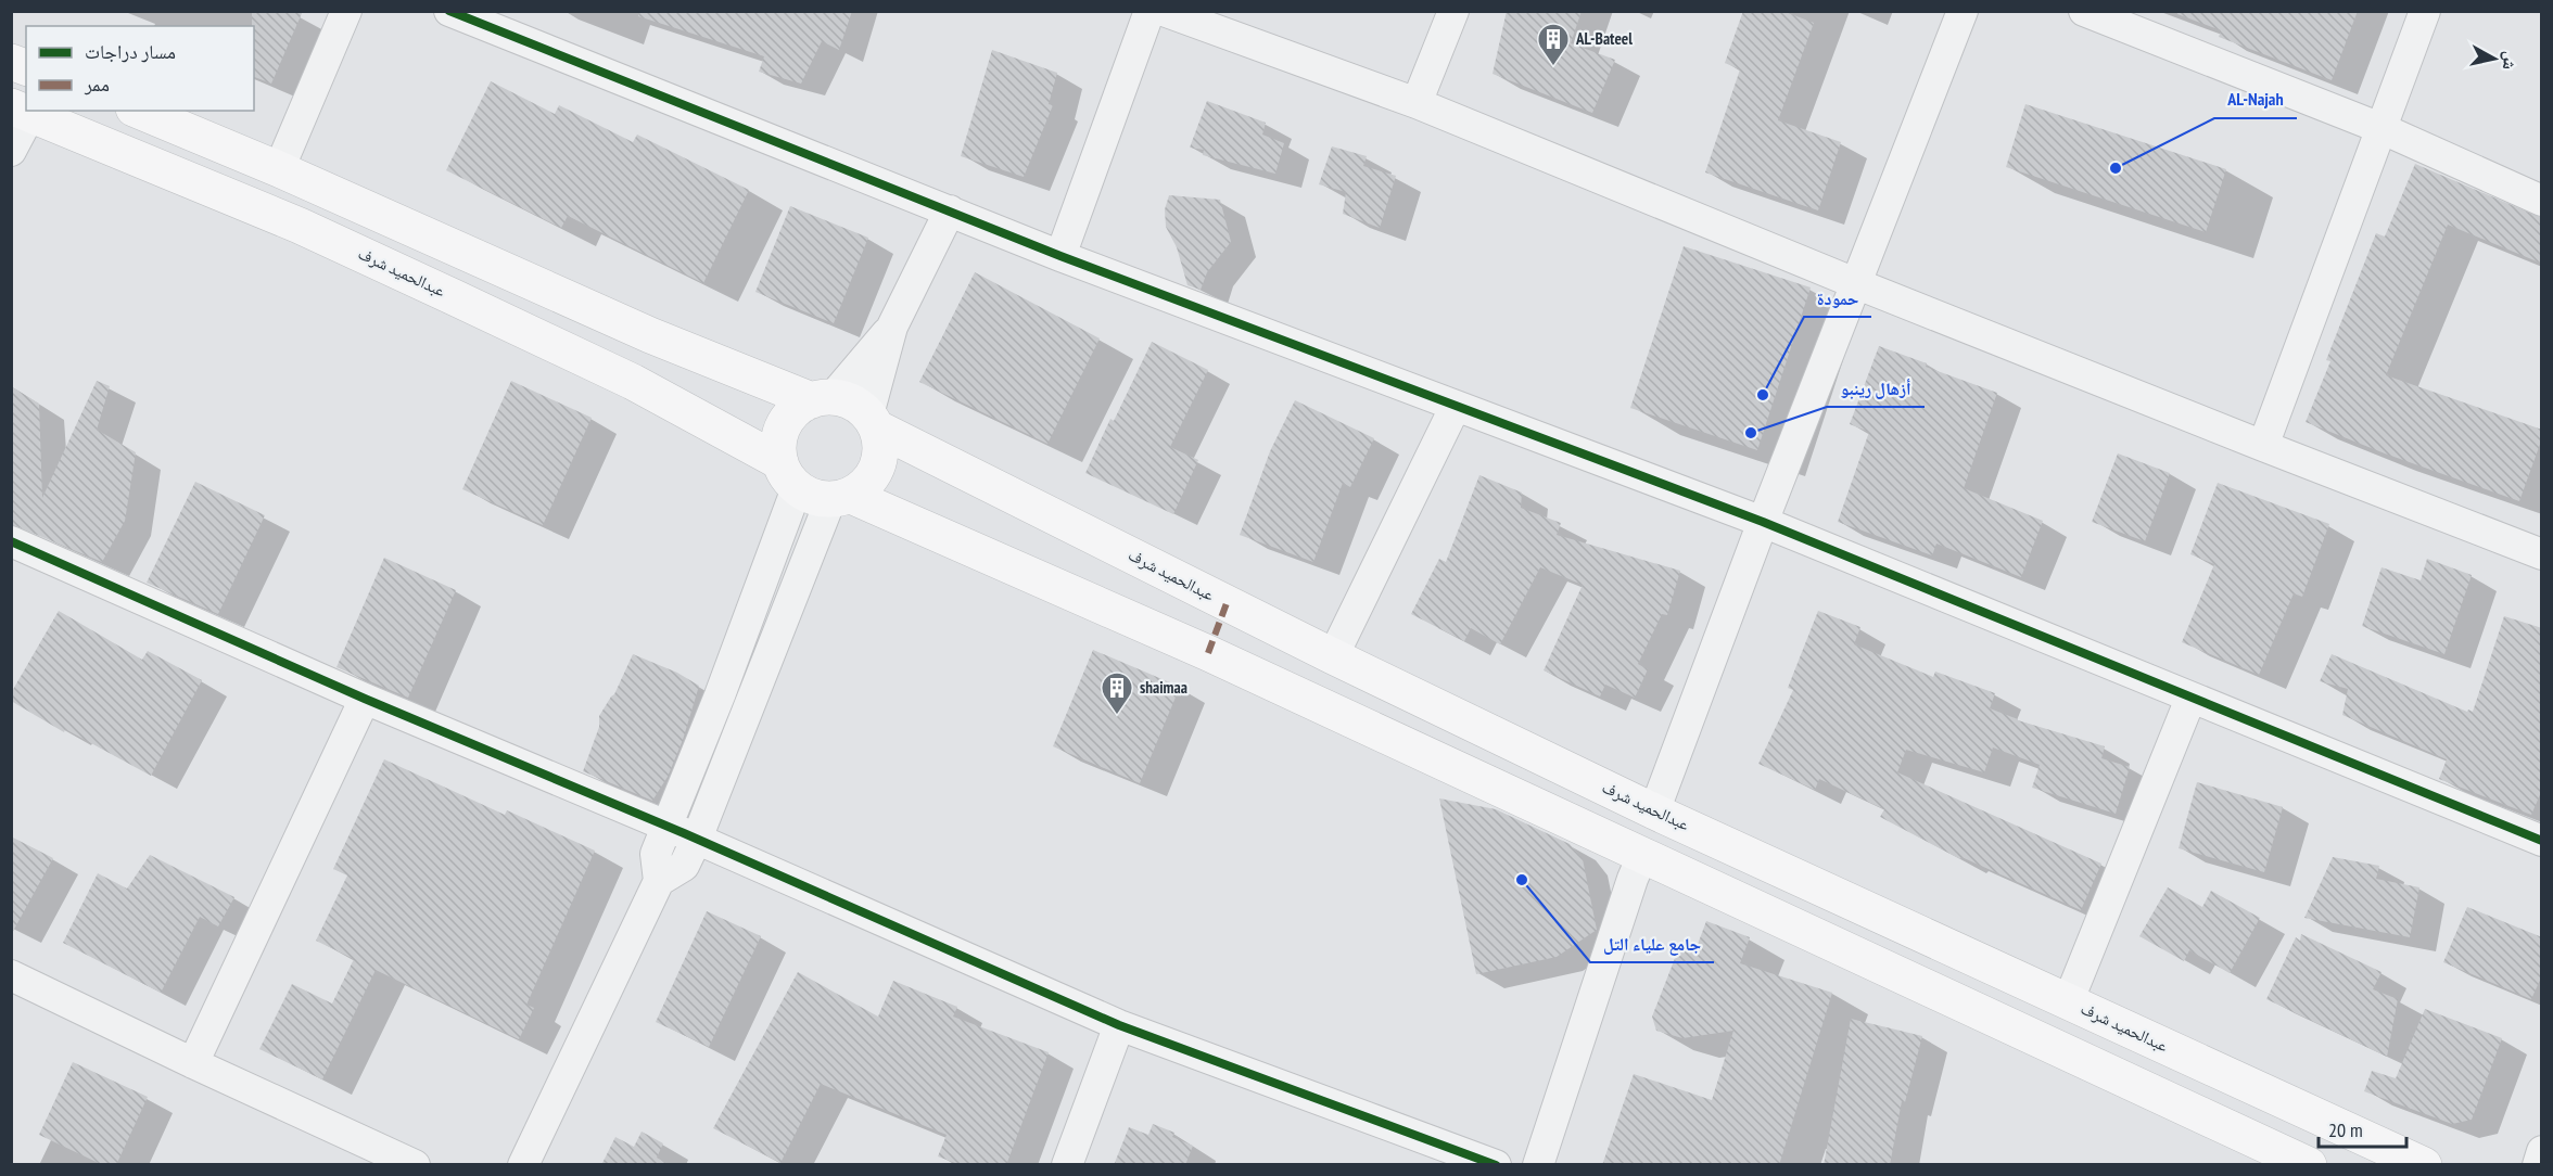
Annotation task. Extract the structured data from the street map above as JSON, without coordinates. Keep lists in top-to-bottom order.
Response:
{
  "streets": {
    "main road": ["عبدالحميد شرف"]
  },
  "places": {
    "building": ["AL-Bateel", "shaimaa"],
    "other": [
      "AL-Najah",
      "حمودة",
      "أزهال رينبو",
      "جامع علياء التل"
    ]
  },
  "legend": ["مسار دراجات", "ممر"],
  "scale_bar": "20 m",
  "north": "right"
}
